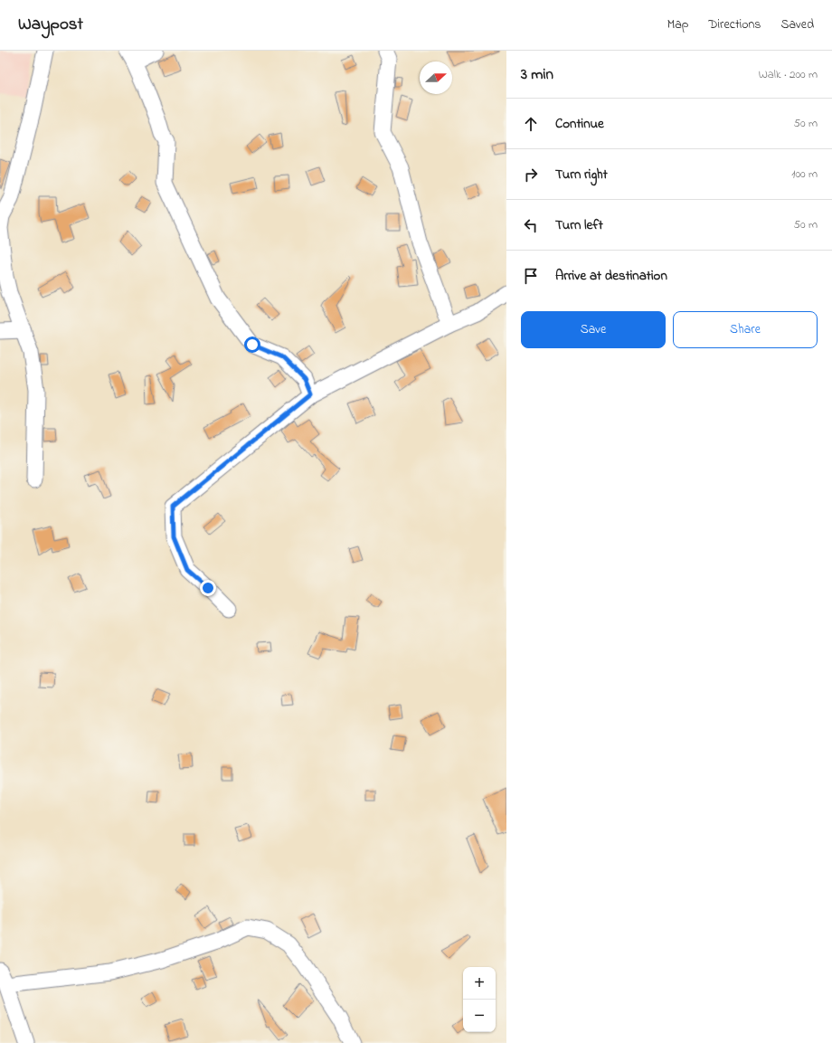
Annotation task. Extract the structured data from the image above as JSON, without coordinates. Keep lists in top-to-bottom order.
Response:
{
  "north": "right",
  "page": {
    "header": "Waypost",
    "nav": ["Map", "Directions", "Saved"],
    "heading": ["3 min", "Walk · 200 m"],
    "list": [
      ["Continue", "50 m"],
      ["Turn right", "100 m"],
      ["Turn left", "50 m"],
      "Arrive at destination"
    ],
    "buttons": ["Save", "Share"],
    "map_buttons": ["+", "−"]
  }
}
